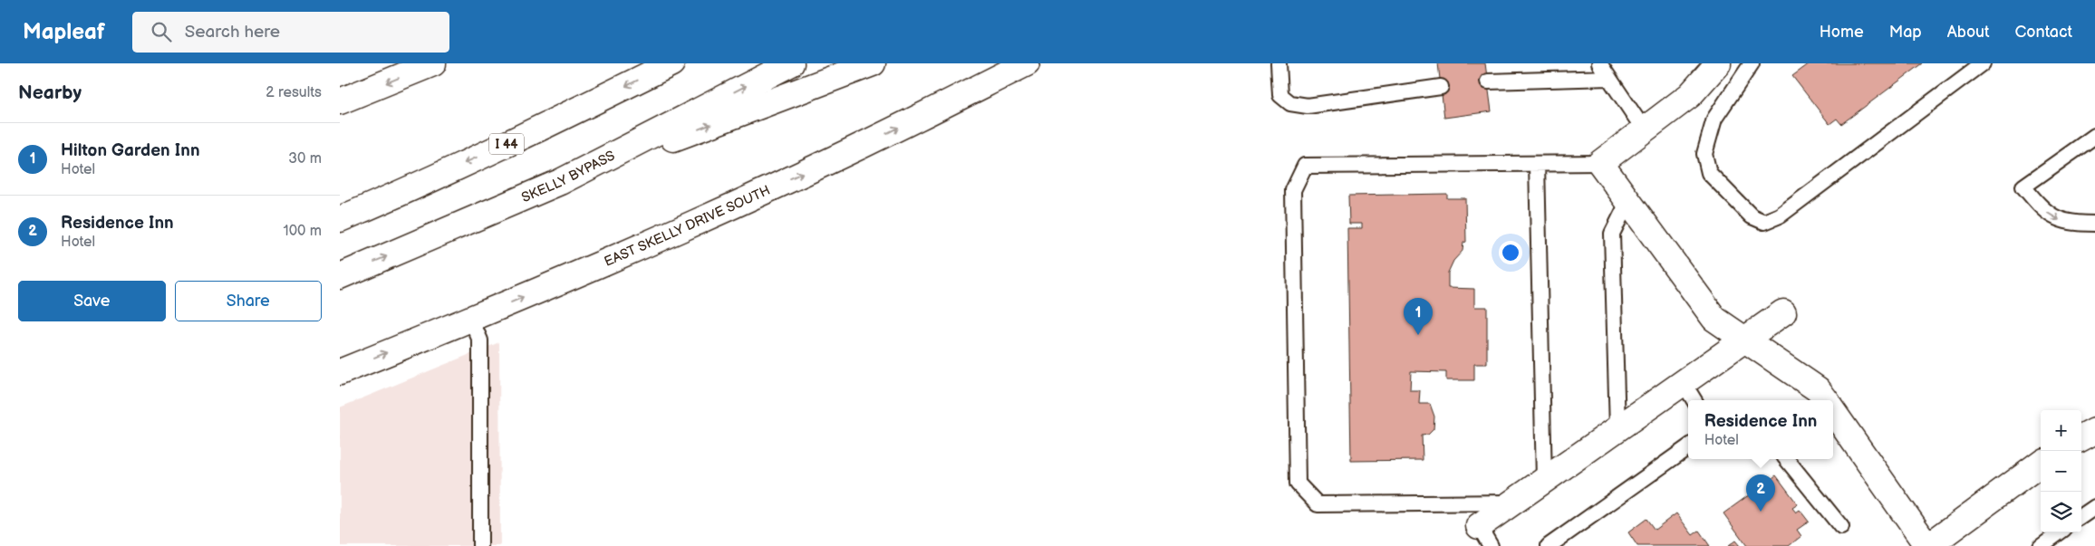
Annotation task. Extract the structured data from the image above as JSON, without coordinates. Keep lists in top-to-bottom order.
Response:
{
  "streets": {
    "main road": ["I 44", "SKELLY BYPASS", "EAST SKELLY DRIVE SOUTH"]
  },
  "page": {
    "header": "Mapleaf",
    "search": "Search here",
    "nav": [
      "Home",
      "Map",
      "About",
      "Contact"
    ],
    "heading": ["Nearby", "2 results"],
    "list": [
      {
        "mark": "1",
        "name": "Hilton Garden Inn",
        "note": "Hotel",
        "value": "30 m"
      },
      {
        "mark": "2",
        "name": "Residence Inn",
        "note": "Hotel",
        "value": "100 m"
      }
    ],
    "buttons": ["Save", "Share"],
    "pins": ["1", "2"],
    "popup": ["Residence Inn", "Hotel"],
    "map_buttons": ["+", "−"]
  }
}
